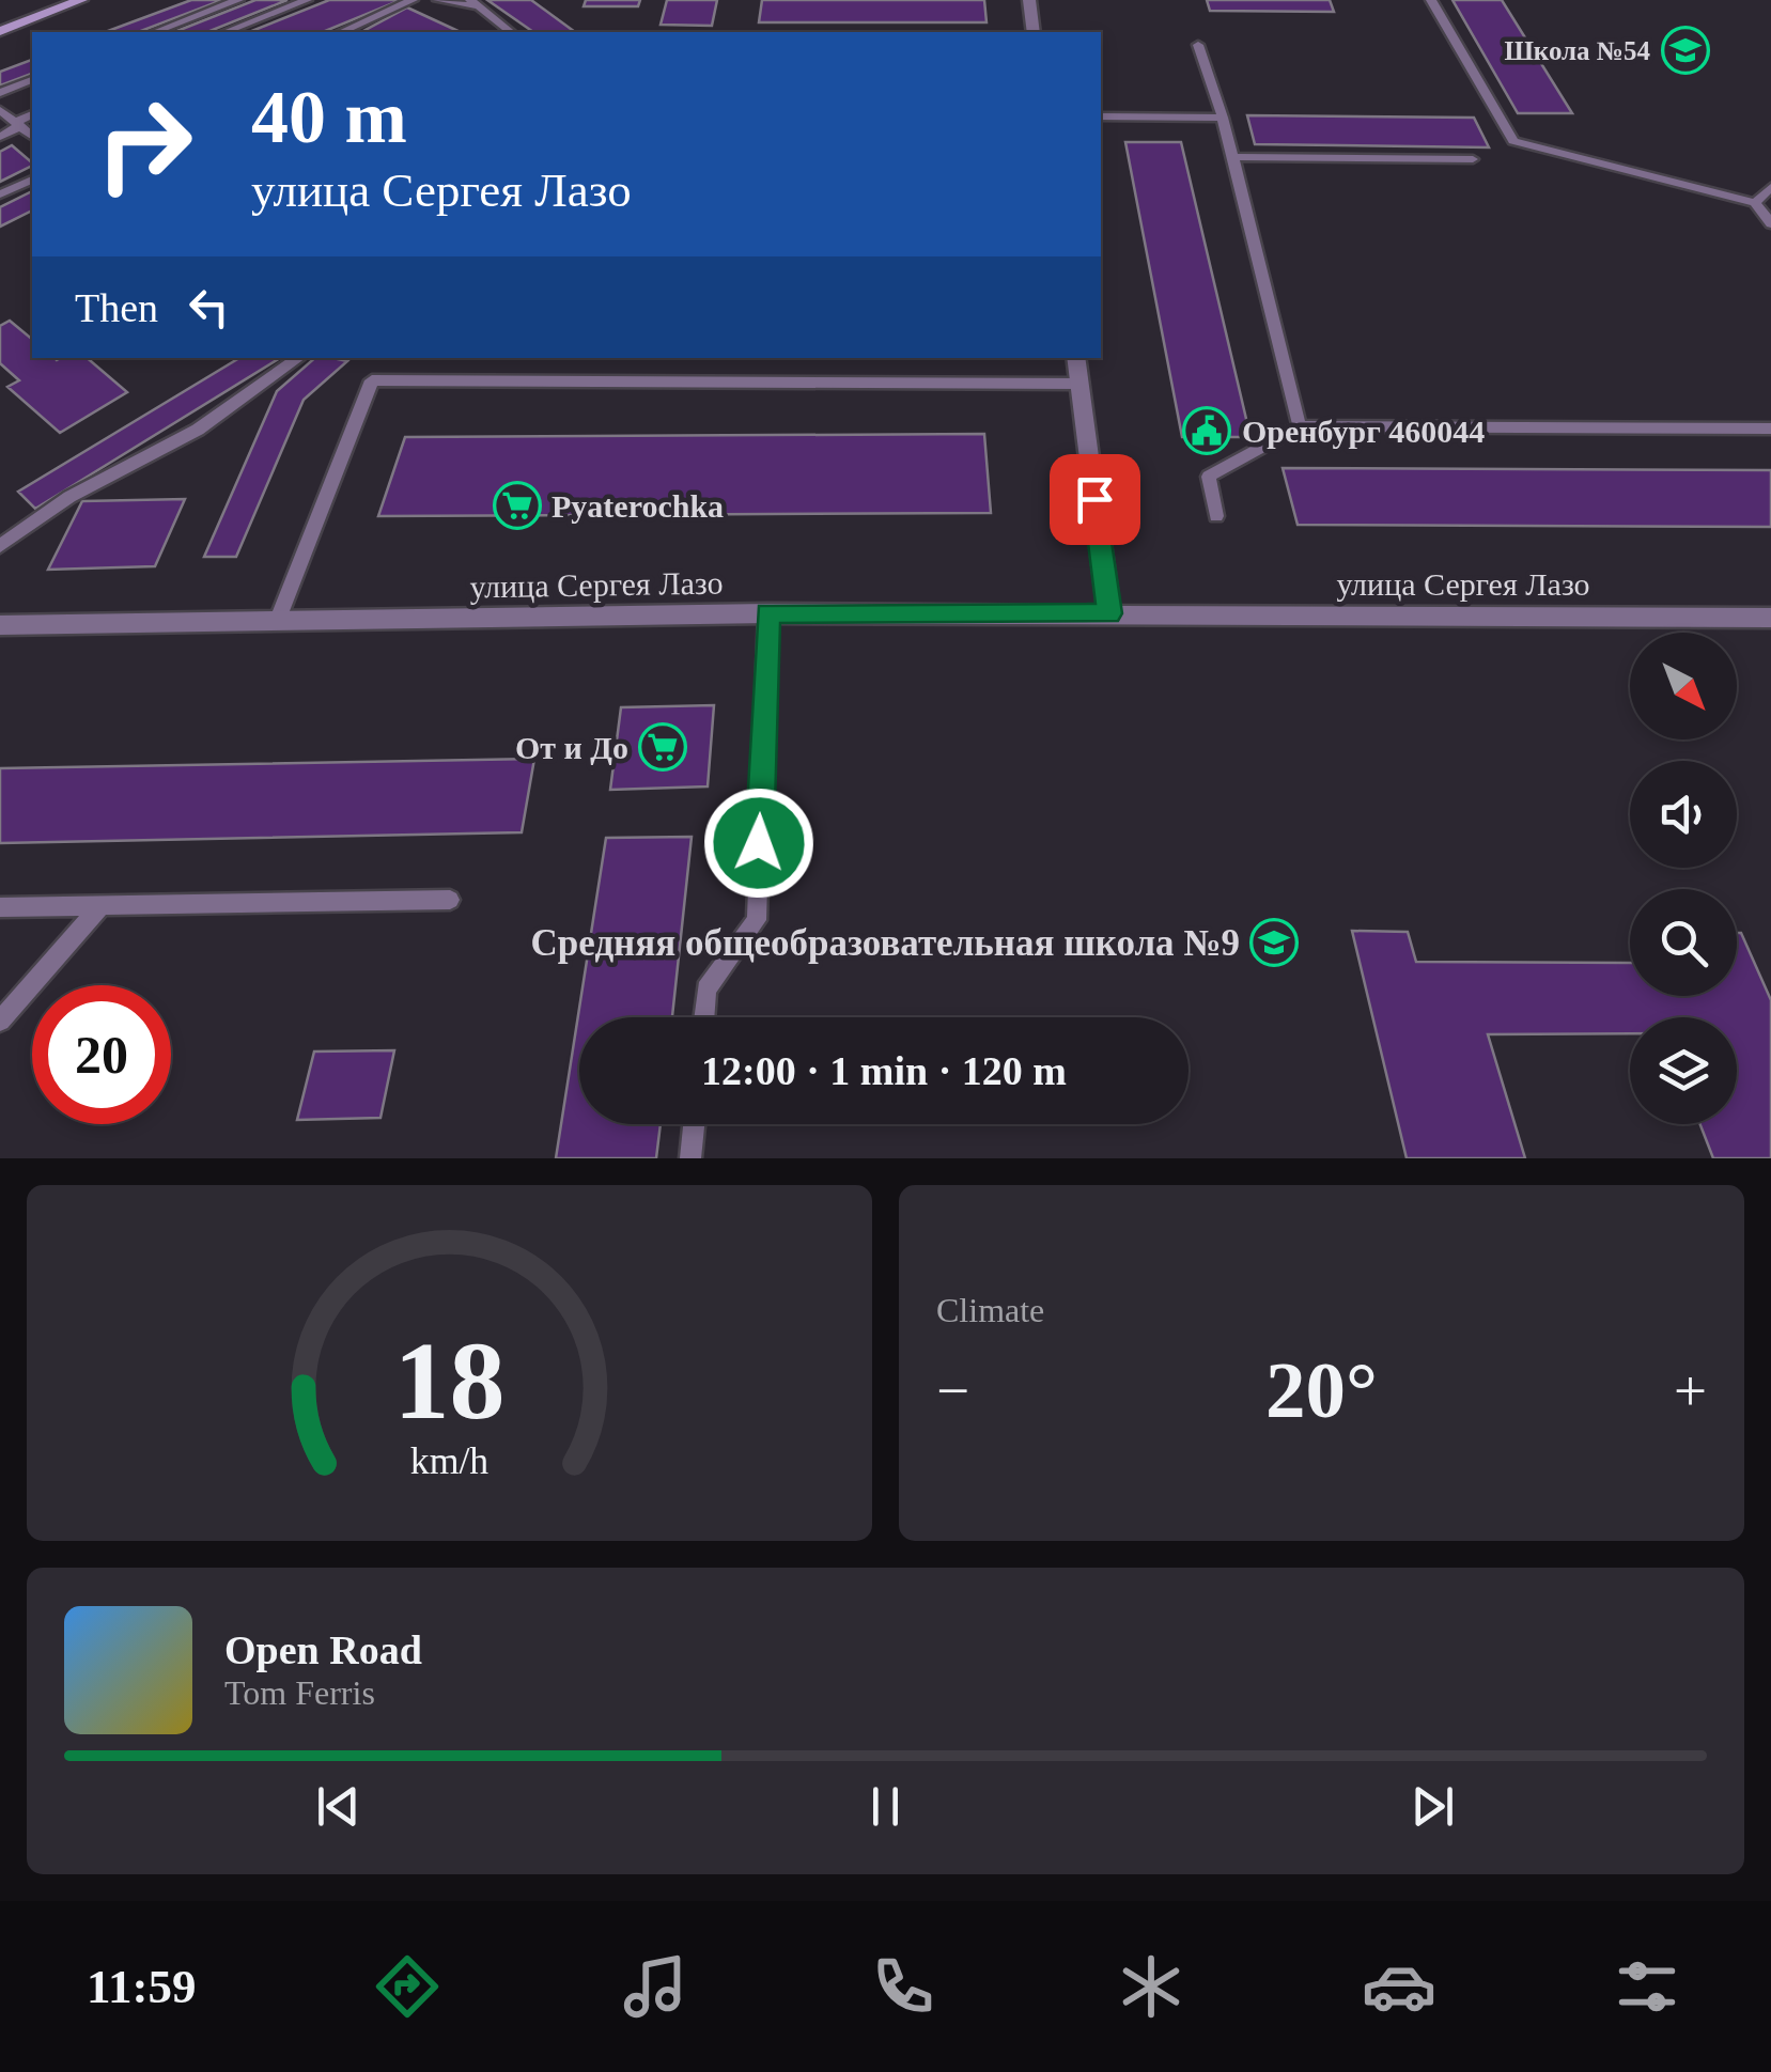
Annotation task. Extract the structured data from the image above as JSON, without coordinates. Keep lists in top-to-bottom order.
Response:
{
  "streets": {
    "street": ["улица Сергея Лазо"]
  },
  "places": {
    "school or university": ["Школа №54", "Средняя общеобразовательная школа №9"],
    "public building": ["Оренбург 460044"],
    "supermarket": ["Pyaterochka", "От и До"]
  },
  "north": "bottom right",
  "page": {
    "turn": ["40 m", "улица Сергея Лазо"],
    "then": "Then",
    "limit": "20",
    "trip": "12:00 · 1 min · 120 m",
    "tile": "Climate",
    "heat": ["−", "20°", "+"],
    "song": ["Open Road", "Tom Ferris"],
    "tabs": "11:59",
    "gauge": ["18", "km/h"]
  }
}
